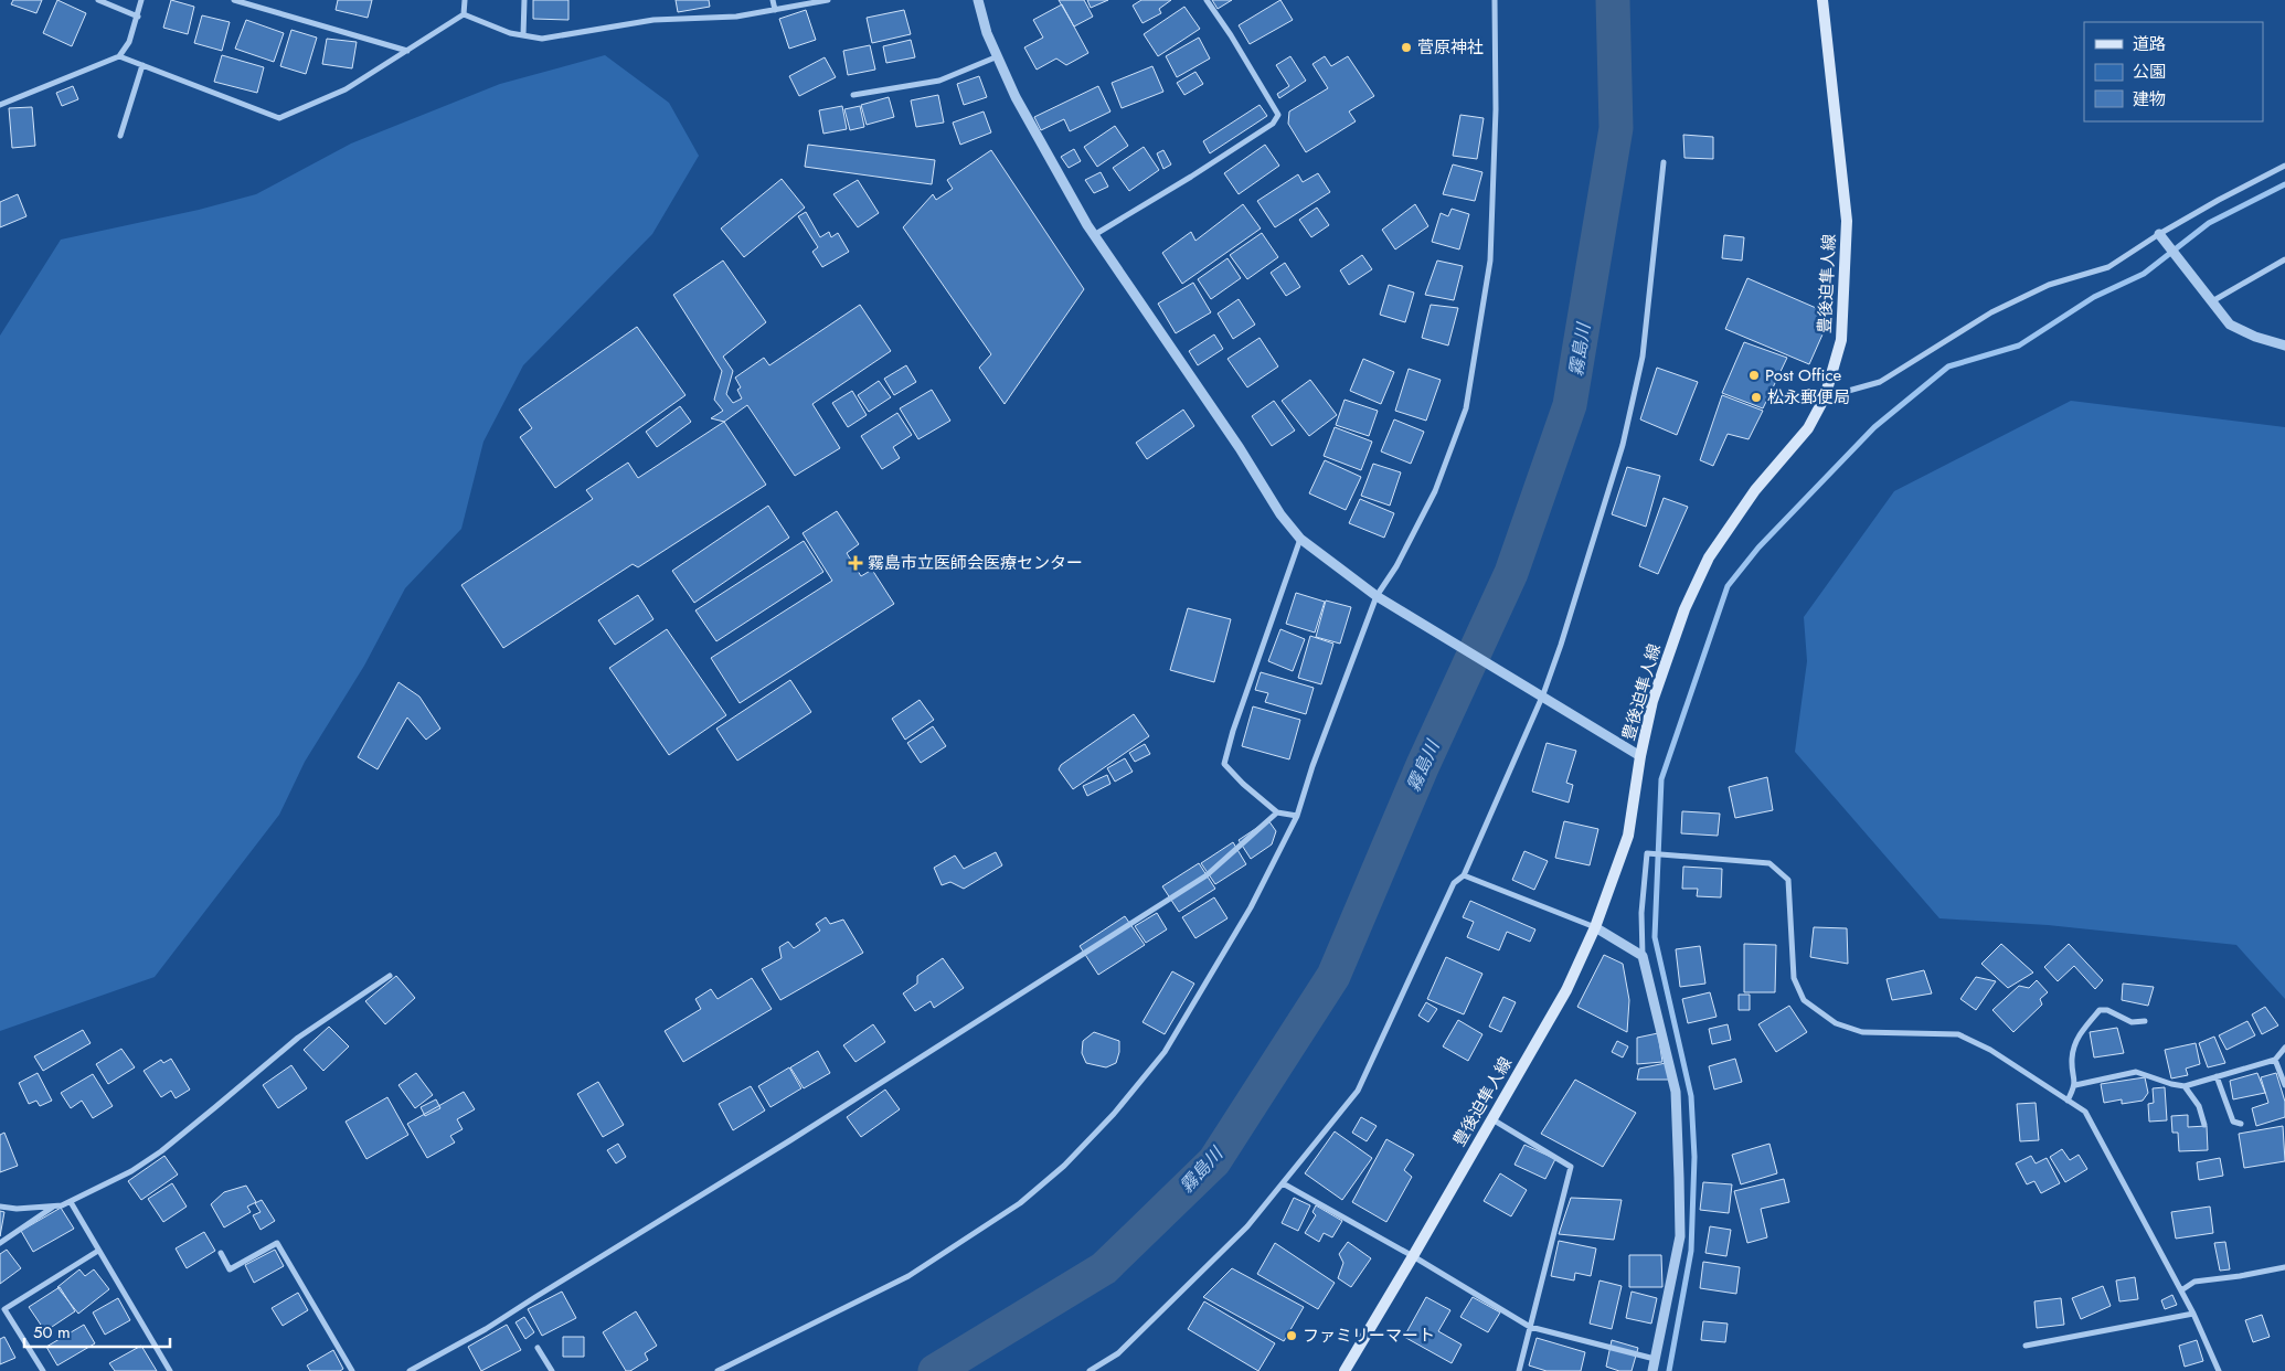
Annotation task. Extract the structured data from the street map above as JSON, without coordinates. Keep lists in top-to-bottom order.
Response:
{
  "streets": {
    "main road": ["豊後迫隼人線"]
  },
  "water": ["霧島川"],
  "places": {
    "other": [
      "菅原神社",
      "Post Office",
      "松永郵便局",
      "ファミリーマート"
    ],
    "health": ["霧島市立医師会医療センター"]
  },
  "legend": ["道路", "公園", "建物"],
  "scale_bar": "50 m"
}
